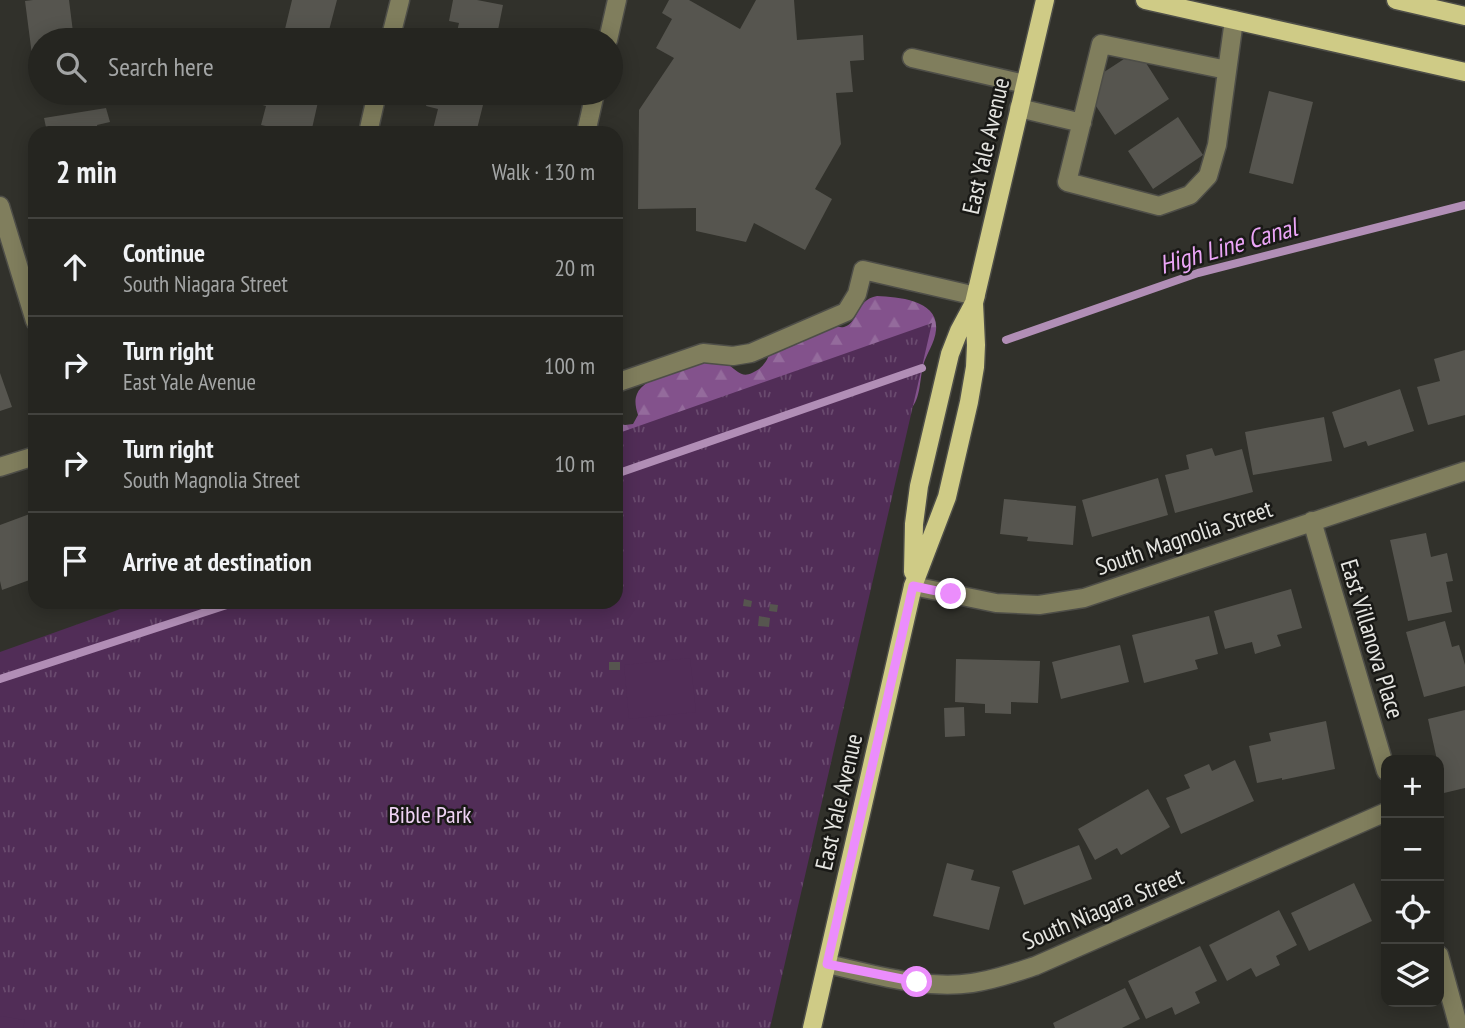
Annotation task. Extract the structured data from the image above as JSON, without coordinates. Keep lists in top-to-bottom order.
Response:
{
  "streets": {
    "main road": ["East Yale Avenue"],
    "street": ["South Magnolia Street", "East Villanova Place", "South Niagara Street"]
  },
  "crossings": [
    ["East Yale Avenue", "South Magnolia Street"],
    ["East Yale Avenue", "South Niagara Street"],
    ["South Magnolia Street", "East Villanova Place"]
  ],
  "water": ["High Line Canal"],
  "parks": ["Bible Park"],
  "page": {
    "search": "Search here",
    "heading": ["2 min", "Walk · 130 m"],
    "list": [
      ["Continue", "South Niagara Street", "20 m"],
      ["Turn right", "East Yale Avenue", "100 m"],
      ["Turn right", "South Magnolia Street", "10 m"],
      "Arrive at destination"
    ],
    "map_buttons": ["+", "−"]
  }
}
